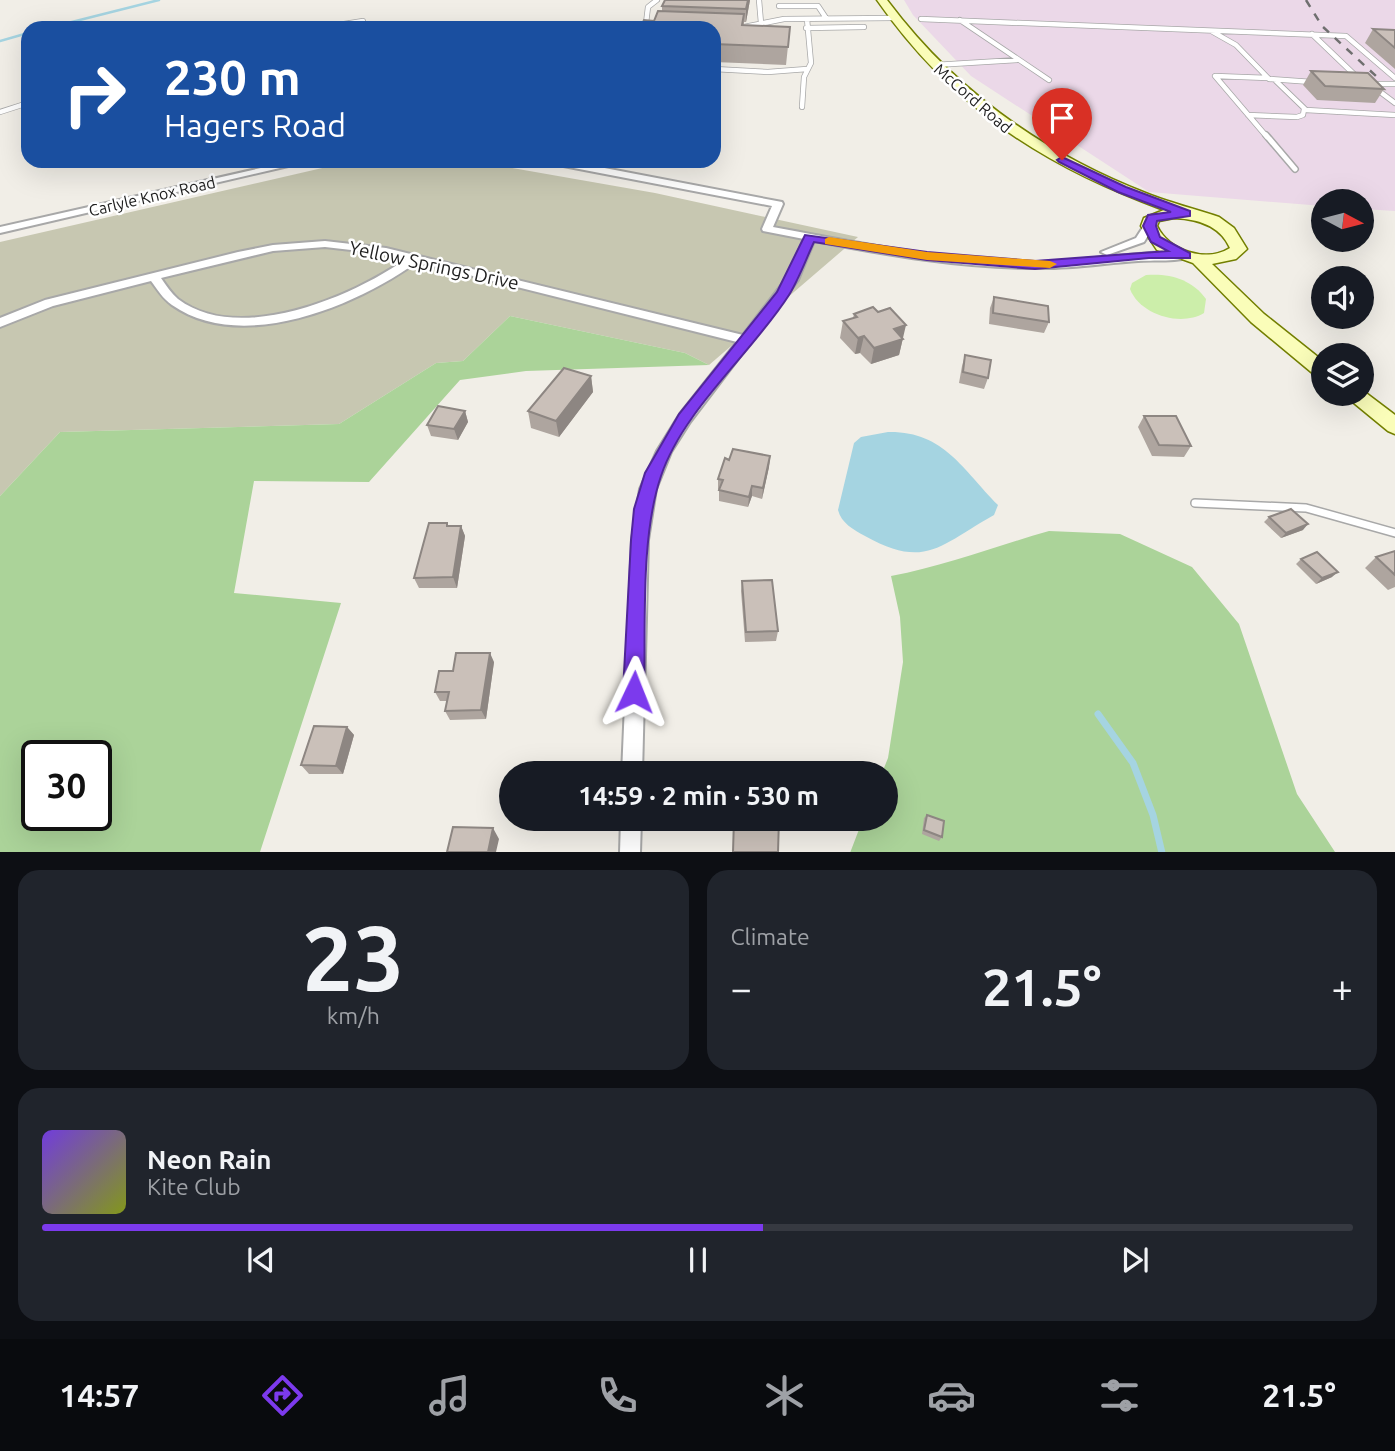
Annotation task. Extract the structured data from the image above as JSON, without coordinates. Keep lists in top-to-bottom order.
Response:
{
  "streets": {
    "street": ["McCord Road", "Carlyle Knox Road", "Yellow Springs Drive"]
  },
  "north": "right",
  "page": {
    "turn": ["230 m", "Hagers Road"],
    "limit": "30",
    "trip": "14:59 · 2 min · 530 m",
    "tile": [
      ["23", "km/h"],
      "Climate"
    ],
    "heat": ["−", "21.5°", "+"],
    "song": ["Neon Rain", "Kite Club"],
    "tabs": ["14:57", "21.5°"]
  }
}
